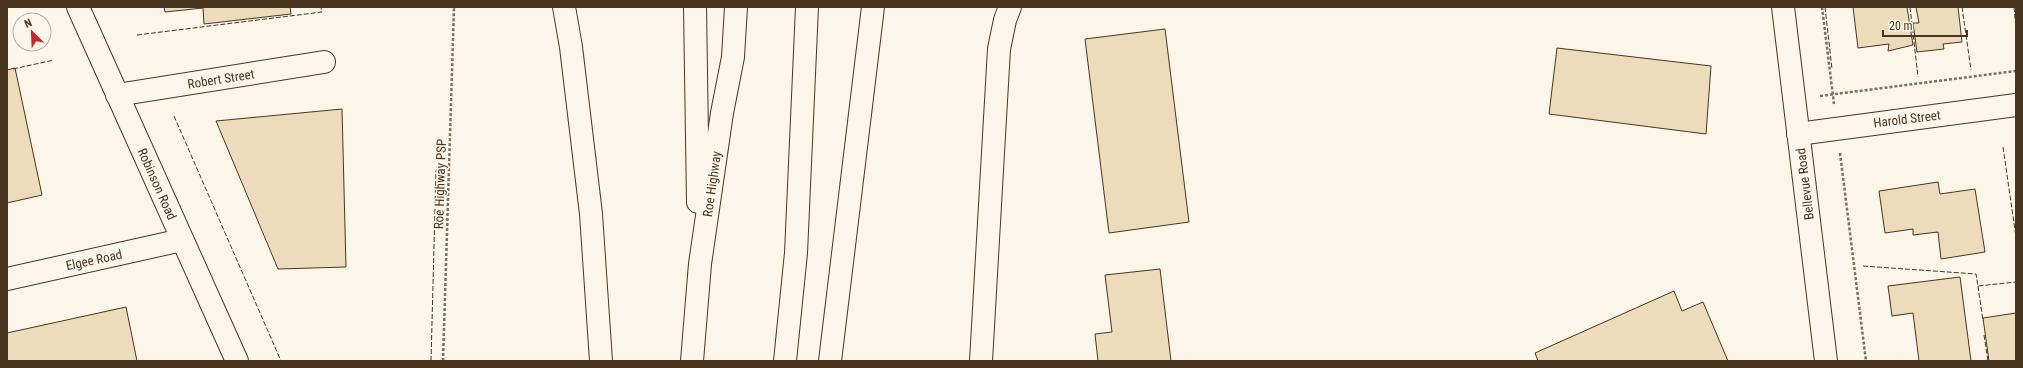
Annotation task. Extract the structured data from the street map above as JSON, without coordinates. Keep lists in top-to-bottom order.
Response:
{
  "streets": {
    "main road": [
      "Robert Street",
      "Harold Street",
      "Robinson Road",
      "Roe Highway",
      "Bellevue Road",
      "Elgee Road"
    ],
    "path": ["Roe Highway PSP"]
  },
  "crossings": [
    ["Robert Street", "Robinson Road"],
    ["Harold Street", "Bellevue Road"],
    ["Robinson Road", "Elgee Road"]
  ],
  "scale_bar": "20 m",
  "north": "top left"
}
